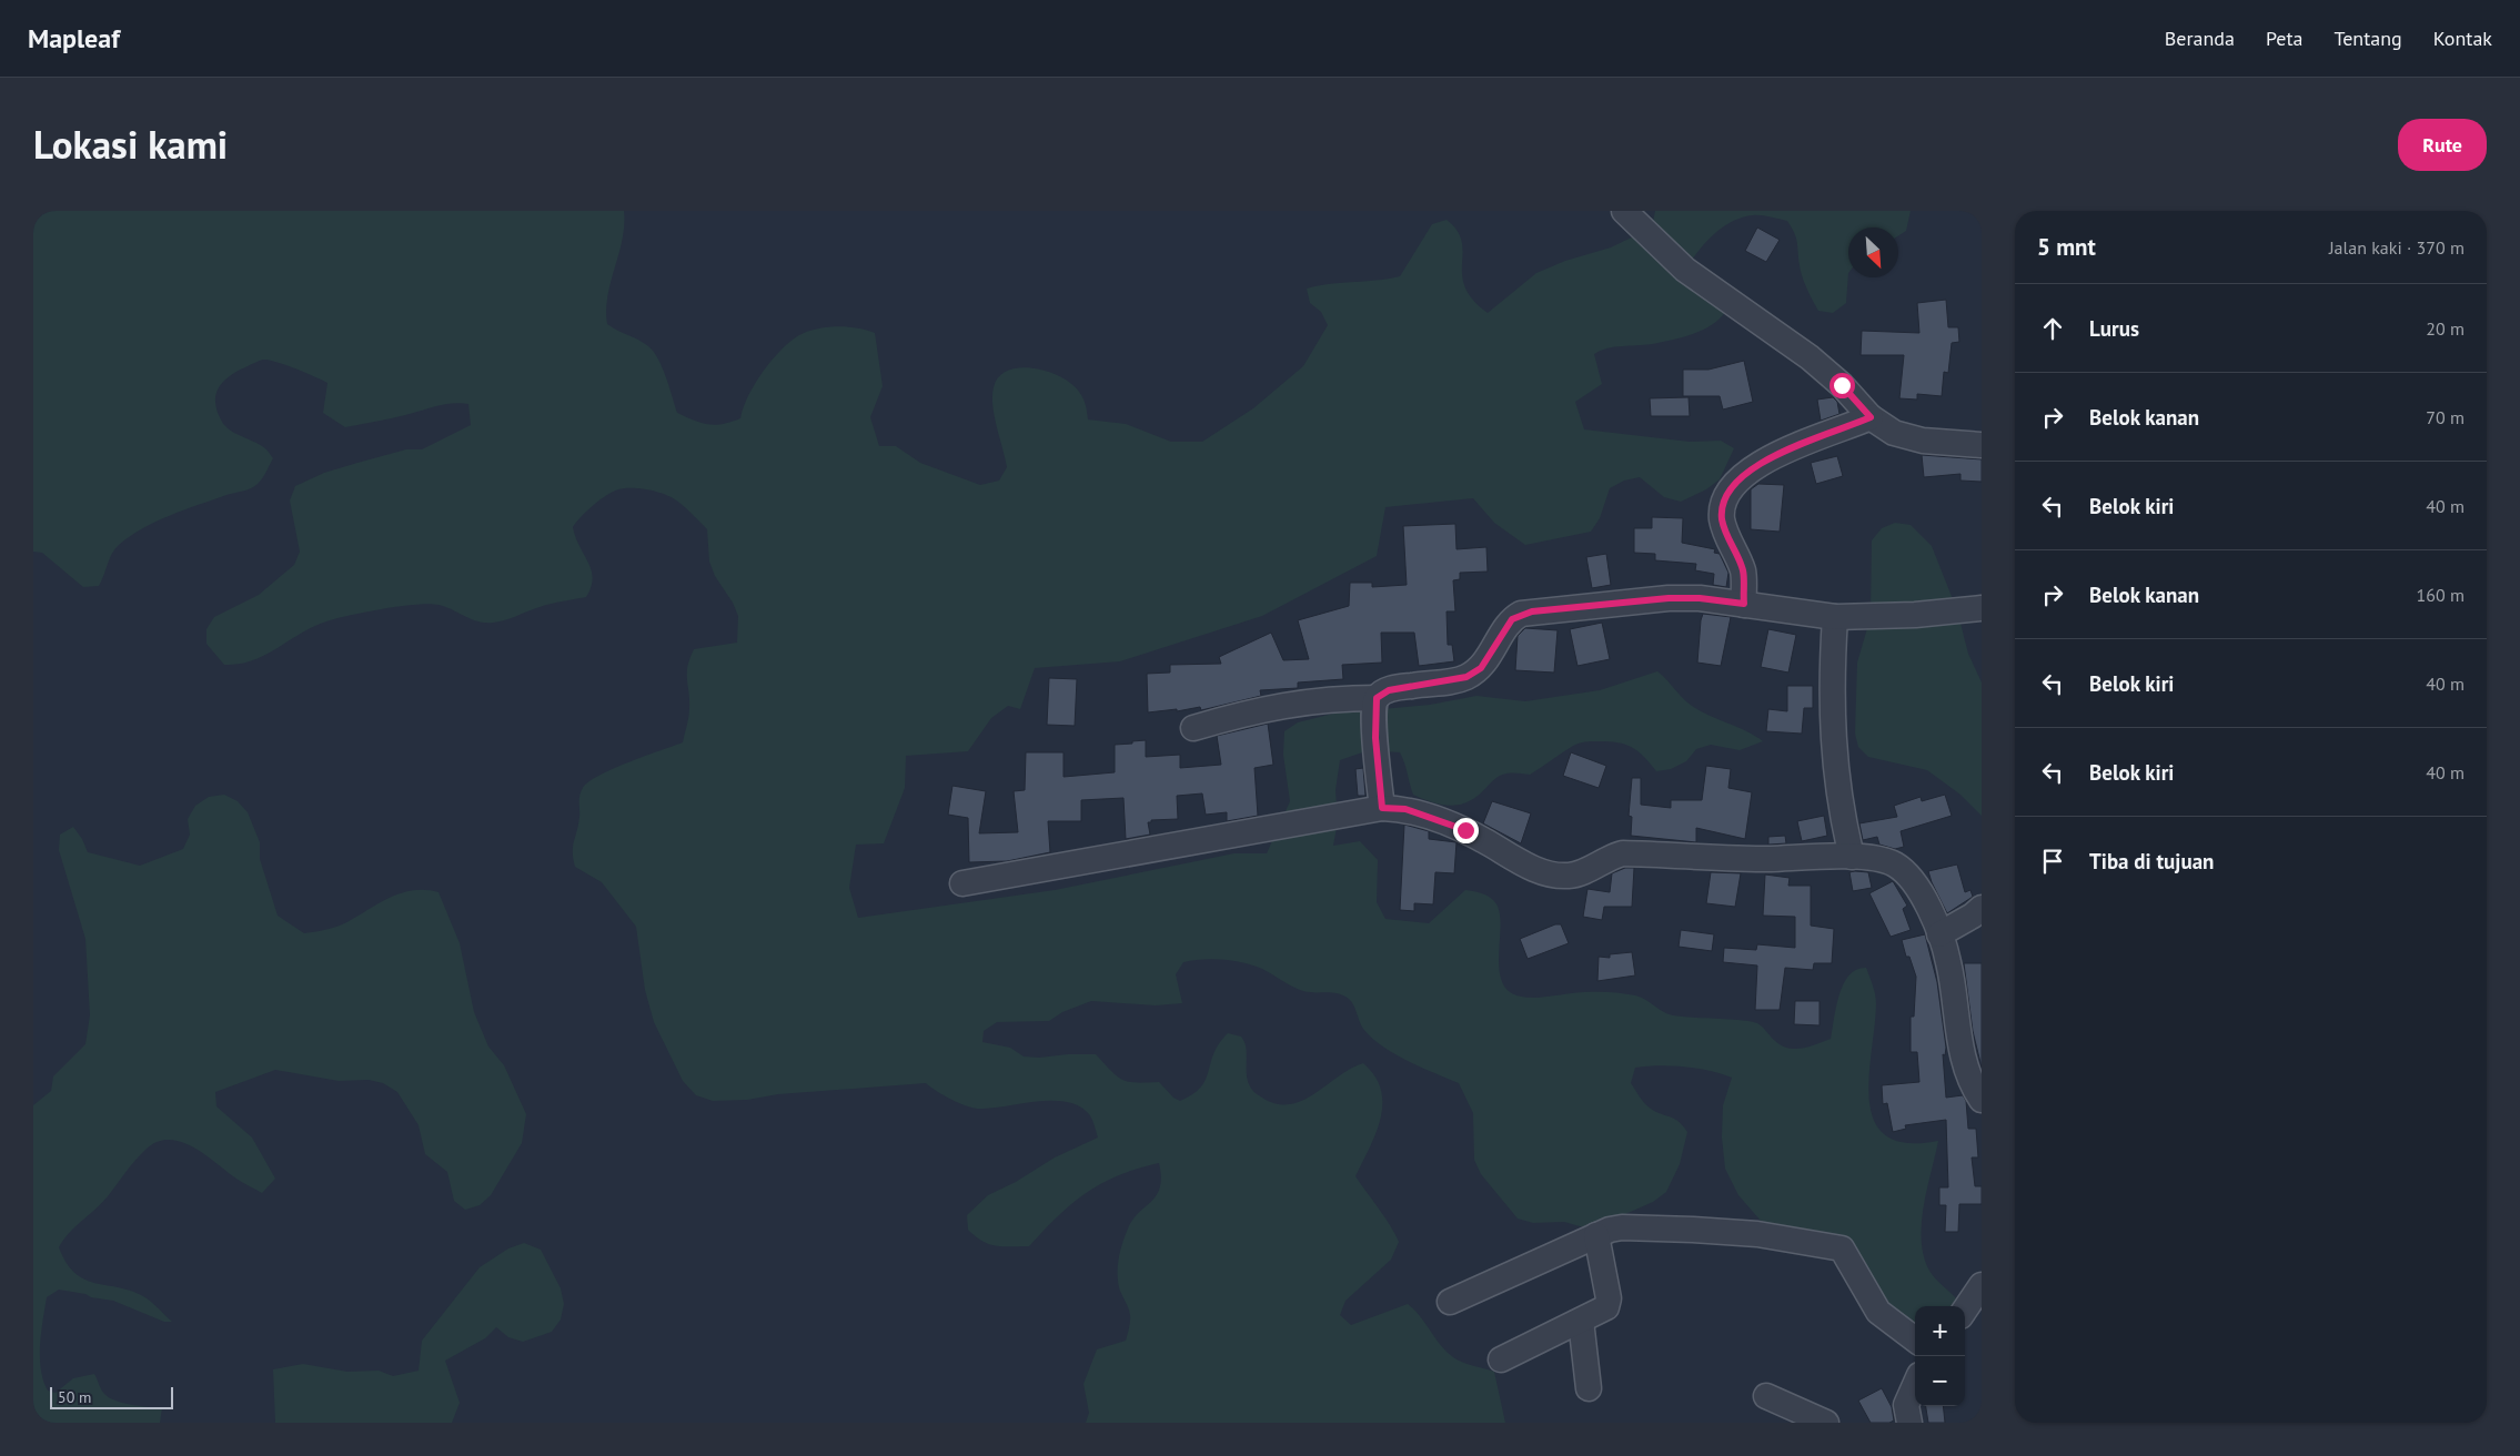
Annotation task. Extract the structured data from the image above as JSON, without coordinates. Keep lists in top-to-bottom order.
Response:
{
  "scale_bar": "50 m",
  "north": "bottom right",
  "page": {
    "header": "Mapleaf",
    "nav": [
      "Beranda",
      "Peta",
      "Tentang",
      "Kontak"
    ],
    "title": "Lokasi kami",
    "buttons": "Rute",
    "heading": ["5 mnt", "Jalan kaki · 370 m"],
    "list": [
      ["Lurus", "20 m"],
      ["Belok kanan", "70 m"],
      ["Belok kiri", "40 m"],
      ["Belok kanan", "160 m"],
      ["Belok kiri", "40 m"],
      ["Belok kiri", "40 m"],
      "Tiba di tujuan"
    ],
    "map_buttons": ["+", "−"],
    "scale": "50 m"
  }
}
